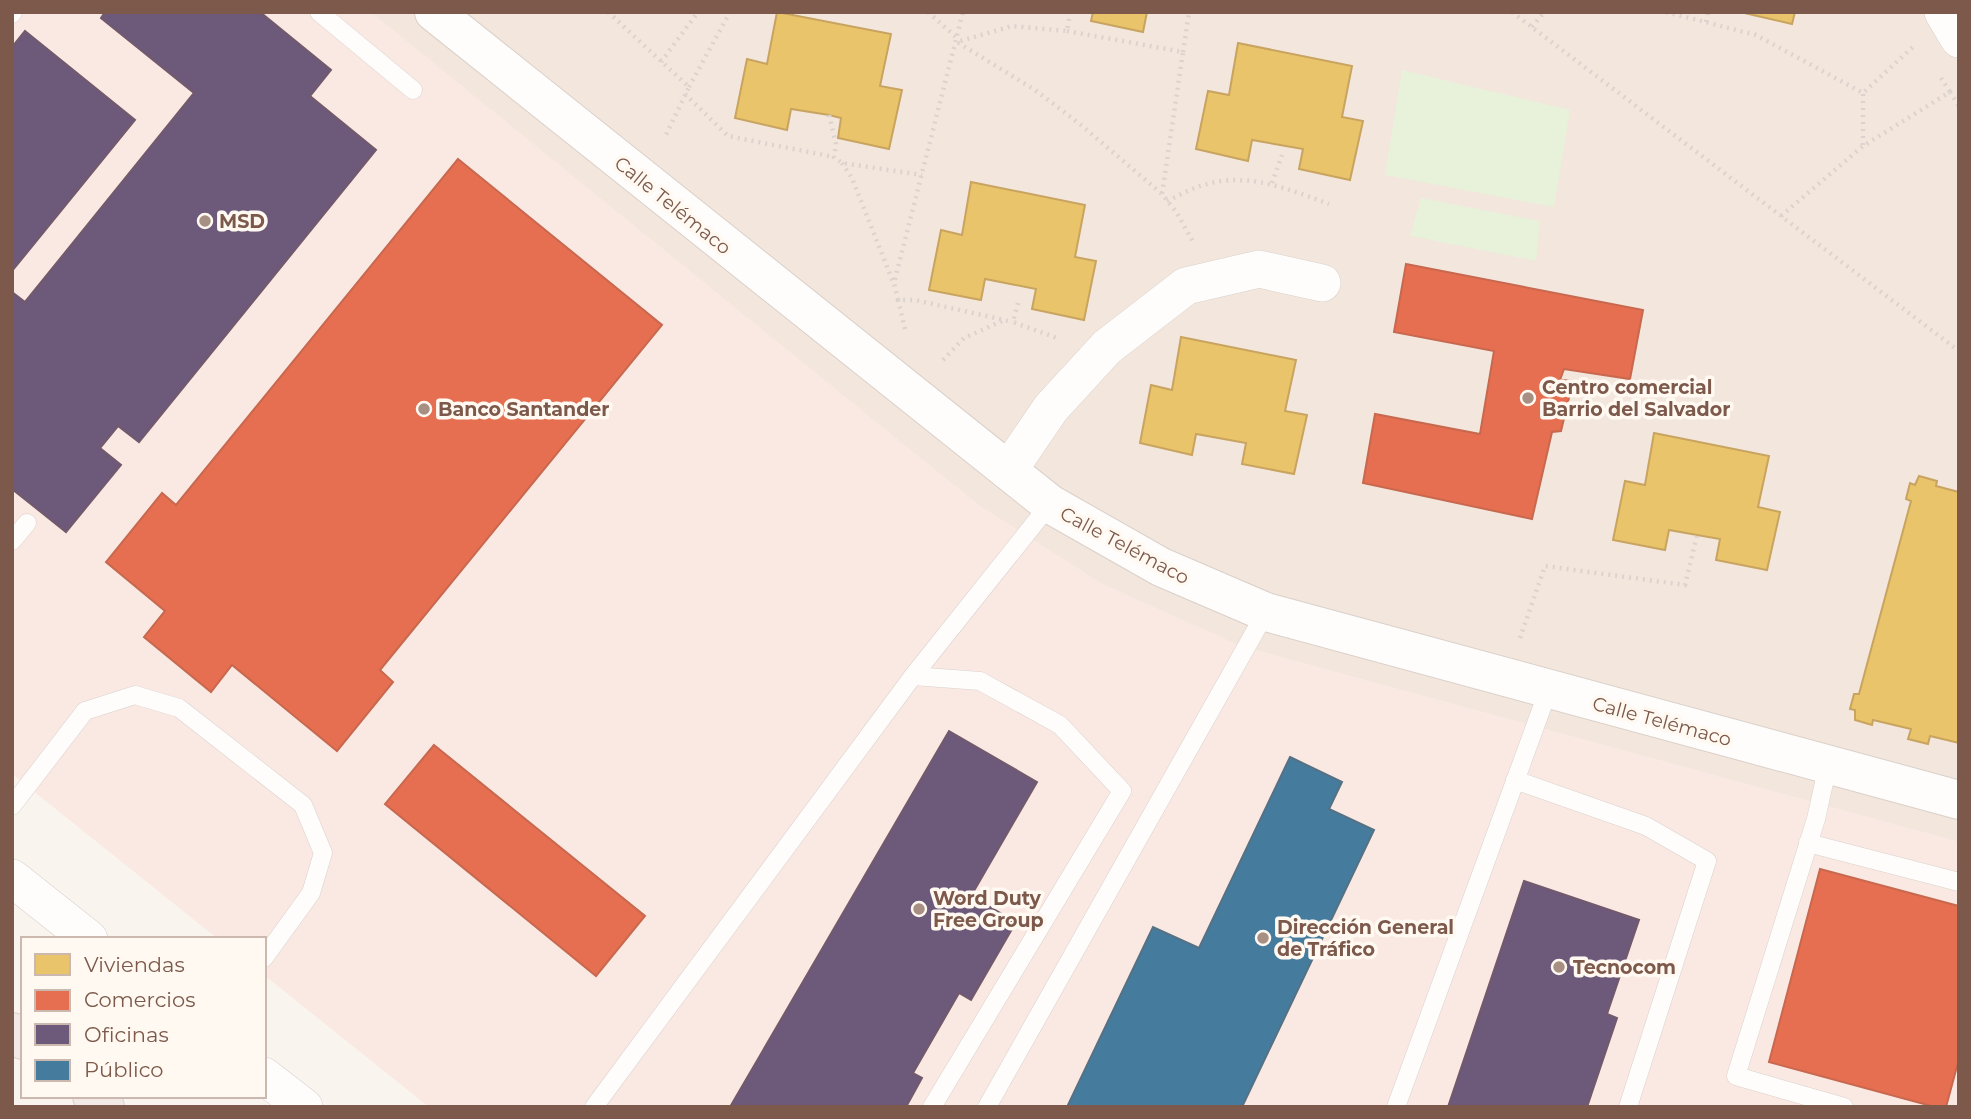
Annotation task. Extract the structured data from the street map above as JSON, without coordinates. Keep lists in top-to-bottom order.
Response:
{
  "streets": {
    "street": ["Calle Telémaco"]
  },
  "places": [
    "MSD",
    "Centro comercial Barrio del Salvador",
    "Banco Santander",
    "Word Duty Free Group",
    "Dirección General de Tráfico",
    "Tecnocom"
  ],
  "legend": [
    "Viviendas",
    "Comercios",
    "Oficinas",
    "Público"
  ]
}
